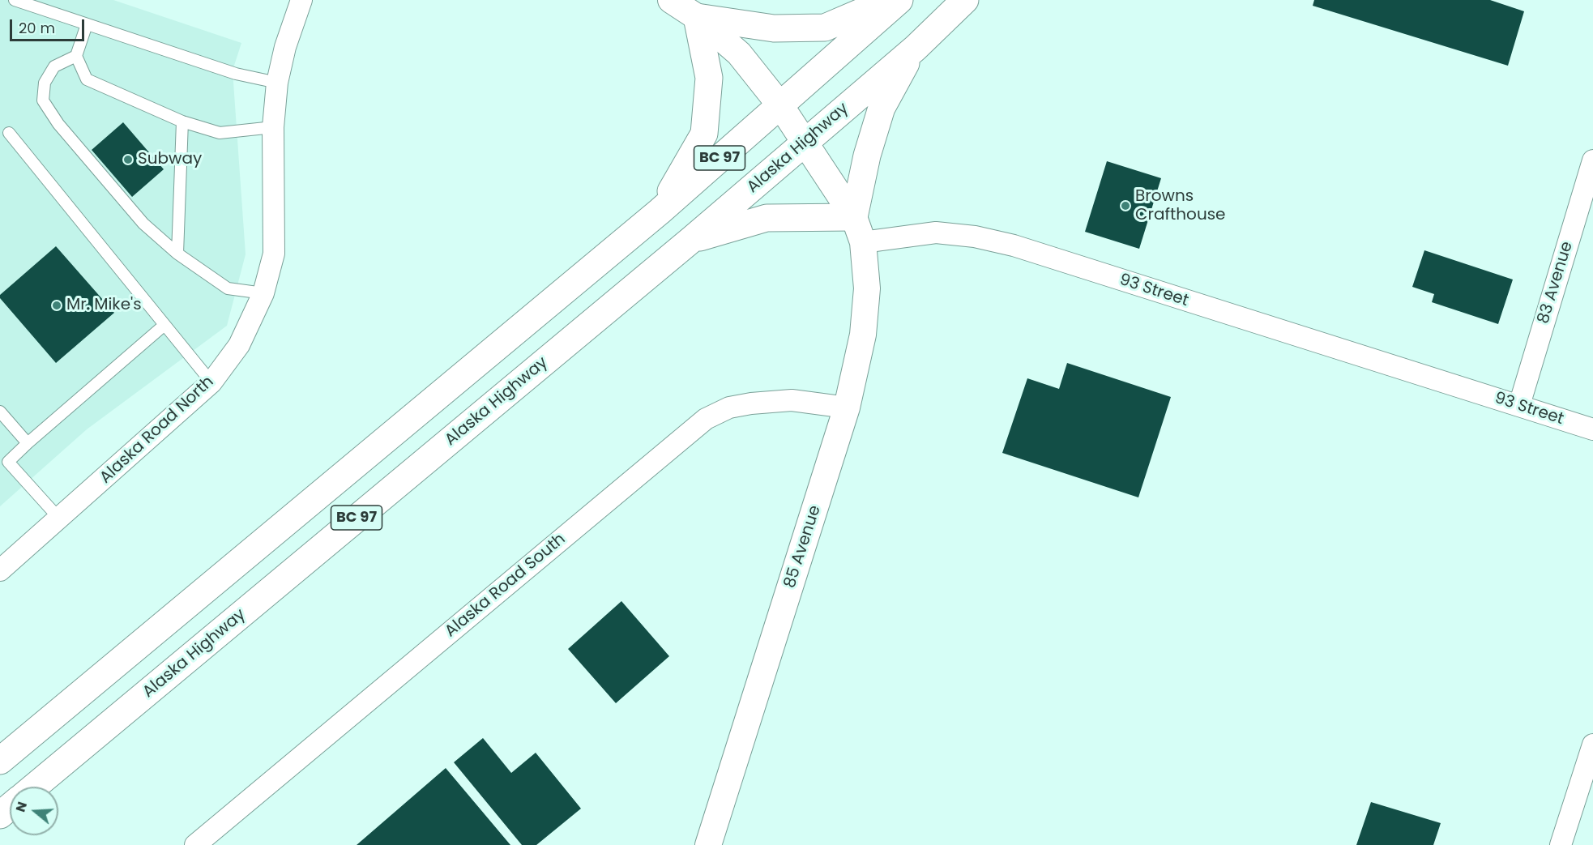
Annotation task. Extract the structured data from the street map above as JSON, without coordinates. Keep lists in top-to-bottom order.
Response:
{
  "streets": {
    "highway": ["Alaska Highway", "BC 97"],
    "street": [
      "83 Avenue",
      "93 Street",
      "Alaska Road North",
      "85 Avenue",
      "Alaska Road South"
    ]
  },
  "crossings": [
    ["83 Avenue", "93 Street"],
    ["93 Street", "85 Avenue"],
    ["85 Avenue", "Alaska Road South"]
  ],
  "places": ["Subway", "Browns Crafthouse", "Mr. Mike's"],
  "scale_bar": "20 m",
  "north": "left"
}
